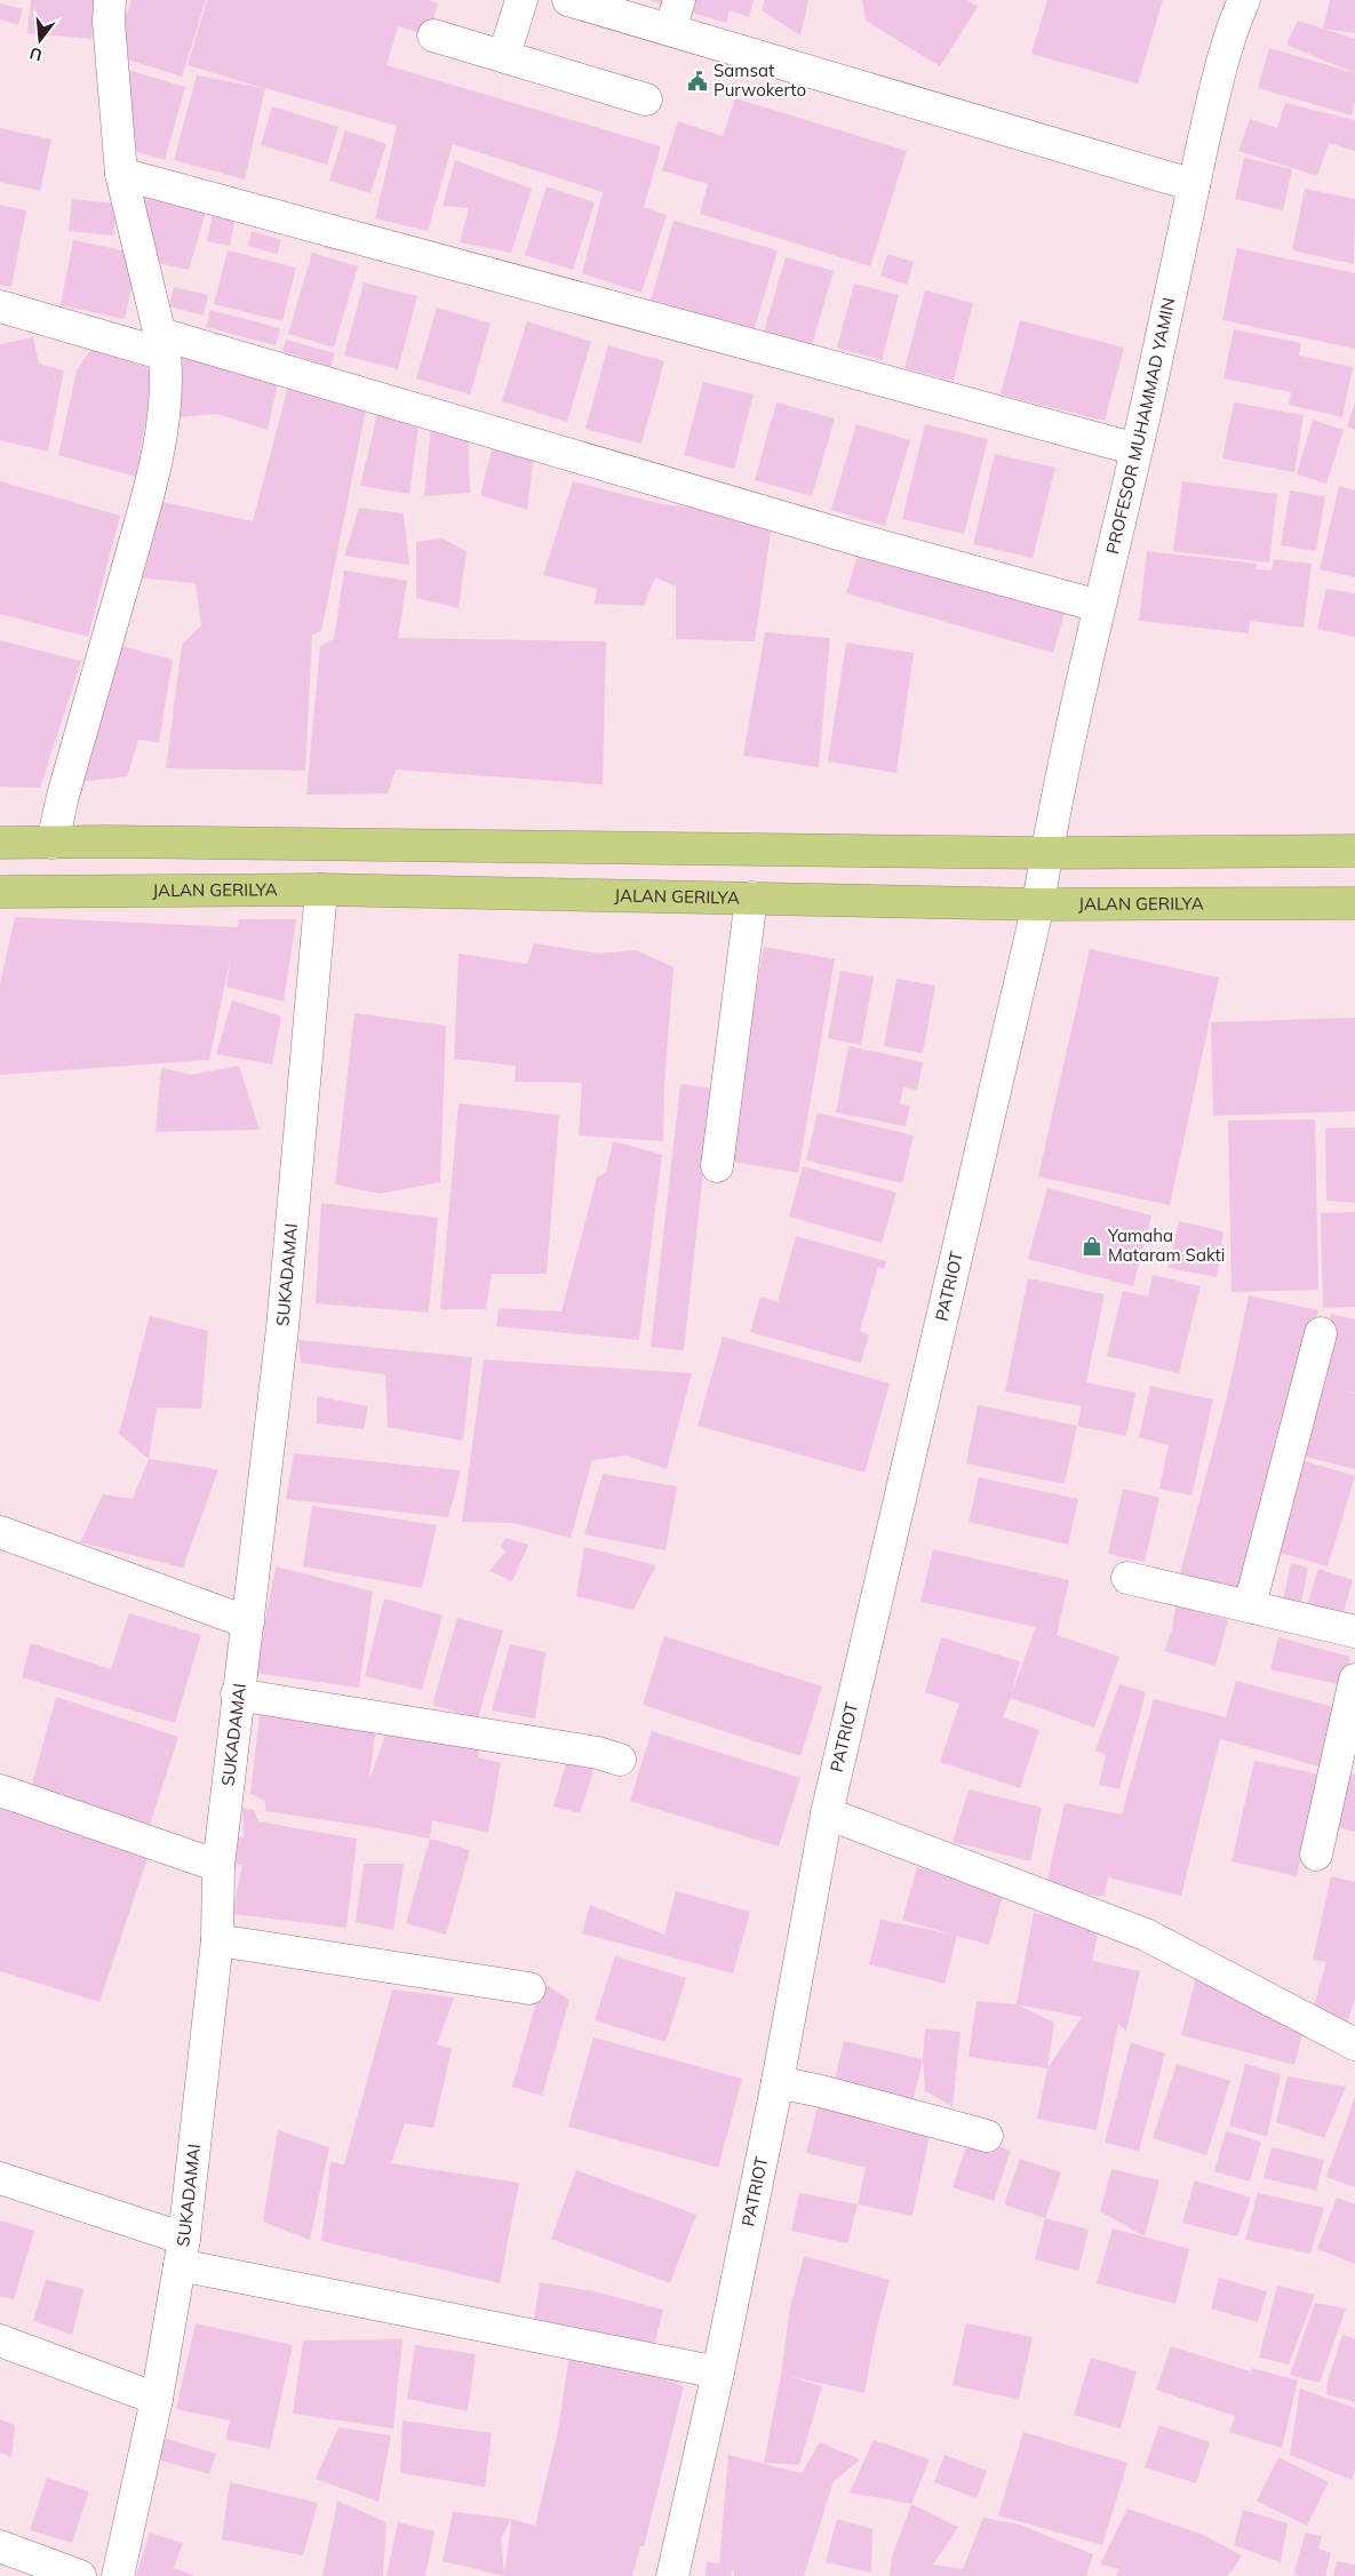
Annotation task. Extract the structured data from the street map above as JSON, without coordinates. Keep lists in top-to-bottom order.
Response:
{
  "streets": {
    "highway": ["JALAN GERILYA"],
    "street": ["PROFESOR MUHAMMAD YAMIN", "SUKADAMAI", "PATRIOT"]
  },
  "crossings": [
    ["PROFESOR MUHAMMAD YAMIN", "PATRIOT"],
    ["JALAN GERILYA", "SUKADAMAI"],
    ["JALAN GERILYA", "PATRIOT"]
  ],
  "places": {
    "public building": ["Samsat Purwokerto"],
    "shop": ["Yamaha Mataram Sakti"]
  },
  "north": "bottom"
}
